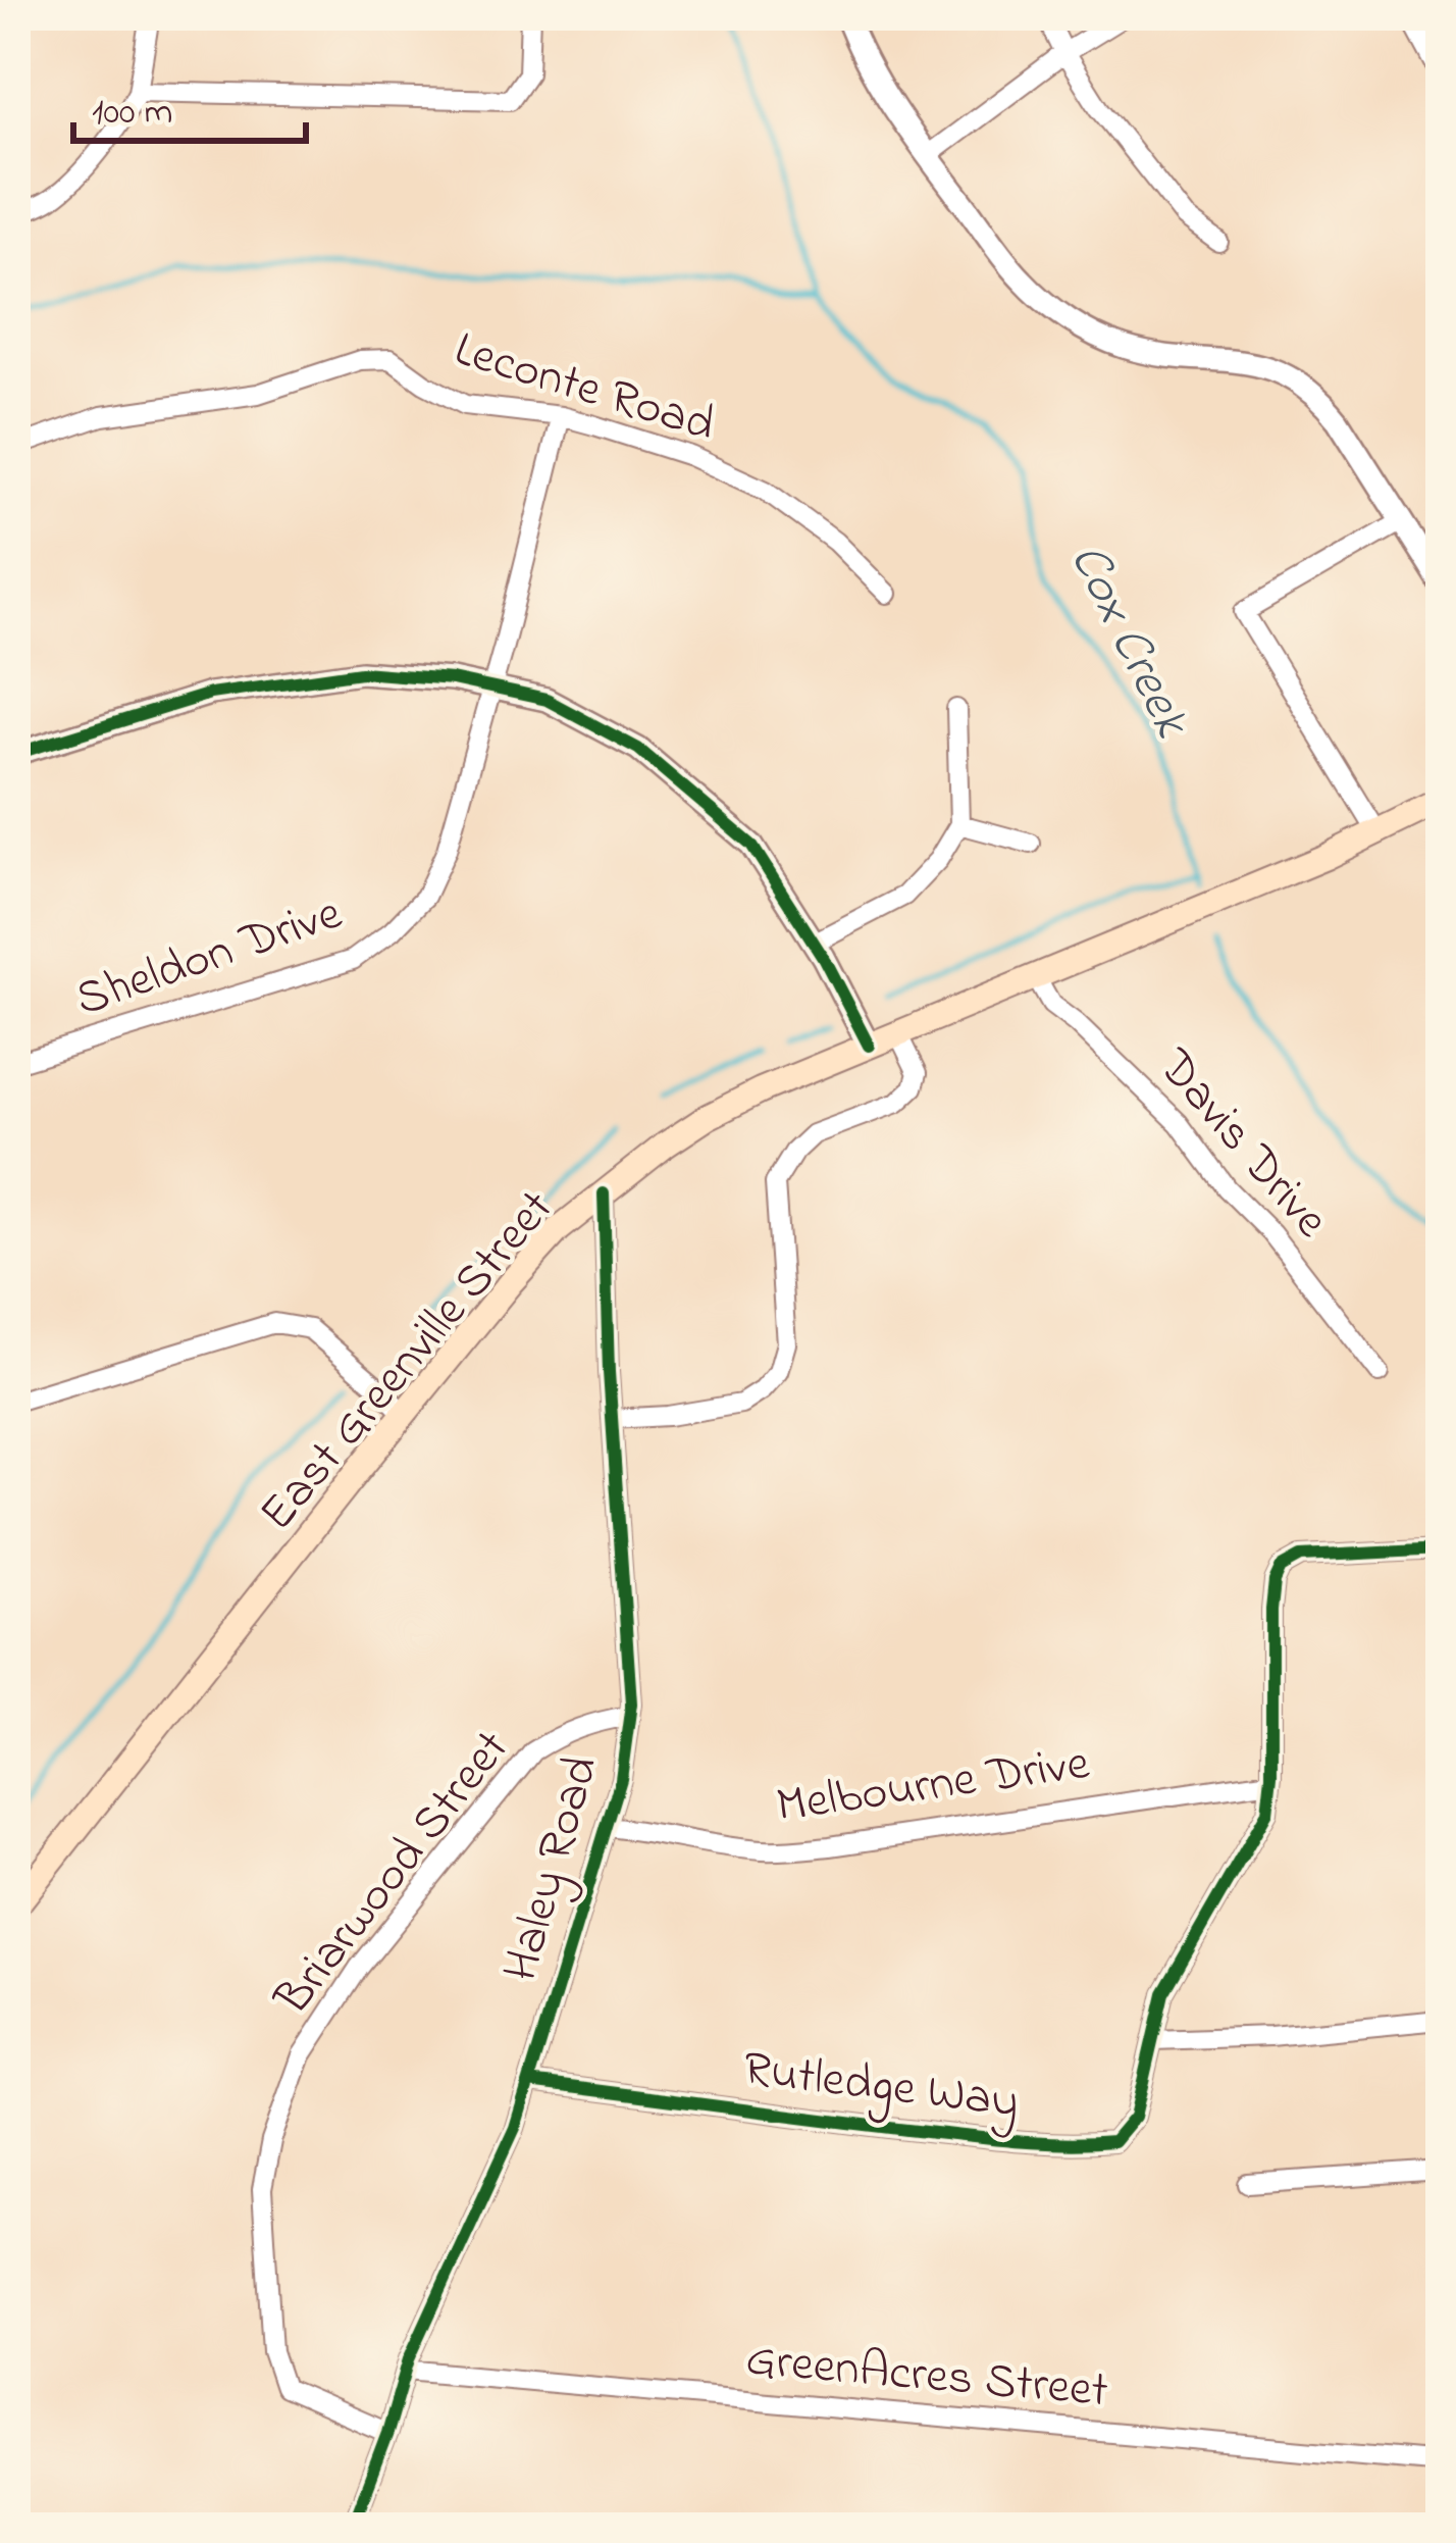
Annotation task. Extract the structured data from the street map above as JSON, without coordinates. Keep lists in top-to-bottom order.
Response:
{
  "streets": {
    "main road": ["East Greenville Street"],
    "street": [
      "Leconte Road",
      "Sheldon Drive",
      "Davis Drive",
      "Melbourne Drive",
      "Haley Road",
      "Briarwood Street",
      "Rutledge Way",
      "GreenAcres Street"
    ]
  },
  "crossings": [
    ["Leconte Road", "Sheldon Drive"],
    ["Davis Drive", "East Greenville Street"],
    ["East Greenville Street", "Haley Road"],
    ["Melbourne Drive", "Haley Road"],
    ["Melbourne Drive", "Rutledge Way"],
    ["Haley Road", "Briarwood Street"],
    ["Haley Road", "Rutledge Way"],
    ["Haley Road", "GreenAcres Street"]
  ],
  "water": ["Cox Creek"],
  "scale_bar": "100 m"
}
